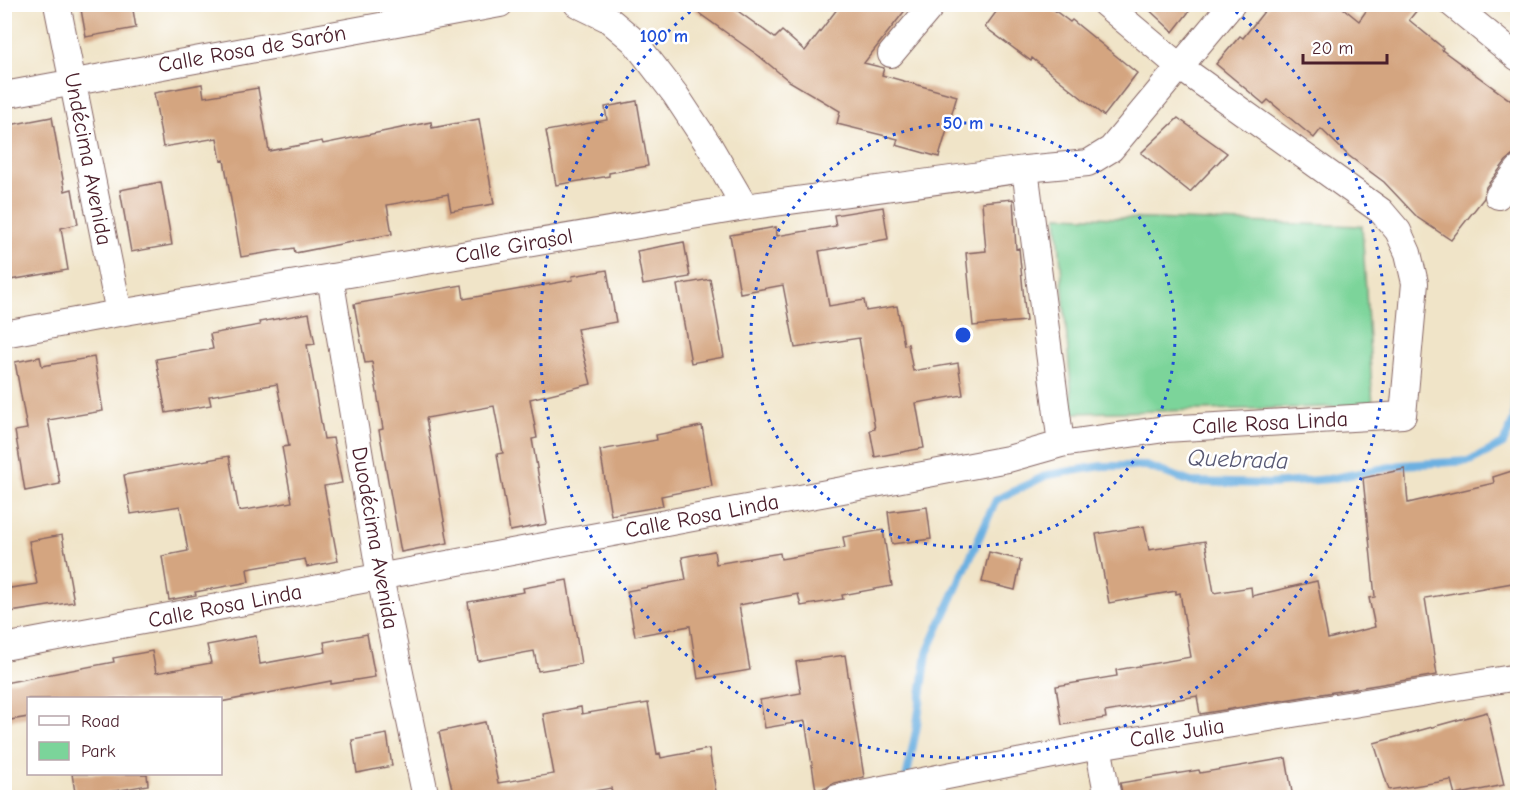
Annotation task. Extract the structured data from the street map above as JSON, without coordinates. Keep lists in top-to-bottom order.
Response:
{
  "streets": {
    "street": [
      "Calle Rosa de Sarón",
      "Undécima Avenida",
      "Calle Girasol",
      "Calle Rosa Linda",
      "Duodécima Avenida",
      "Calle Julia"
    ]
  },
  "crossings": [
    ["Calle Rosa de Sarón", "Undécima Avenida"],
    ["Undécima Avenida", "Calle Girasol"],
    ["Calle Girasol", "Calle Rosa Linda"],
    ["Calle Girasol", "Duodécima Avenida"],
    ["Calle Rosa Linda", "Duodécima Avenida"]
  ],
  "water": ["Quebrada"],
  "legend": ["Road", "Park"],
  "scale_bar": "20 m",
  "rings": ["100 m", "50 m"]
}
